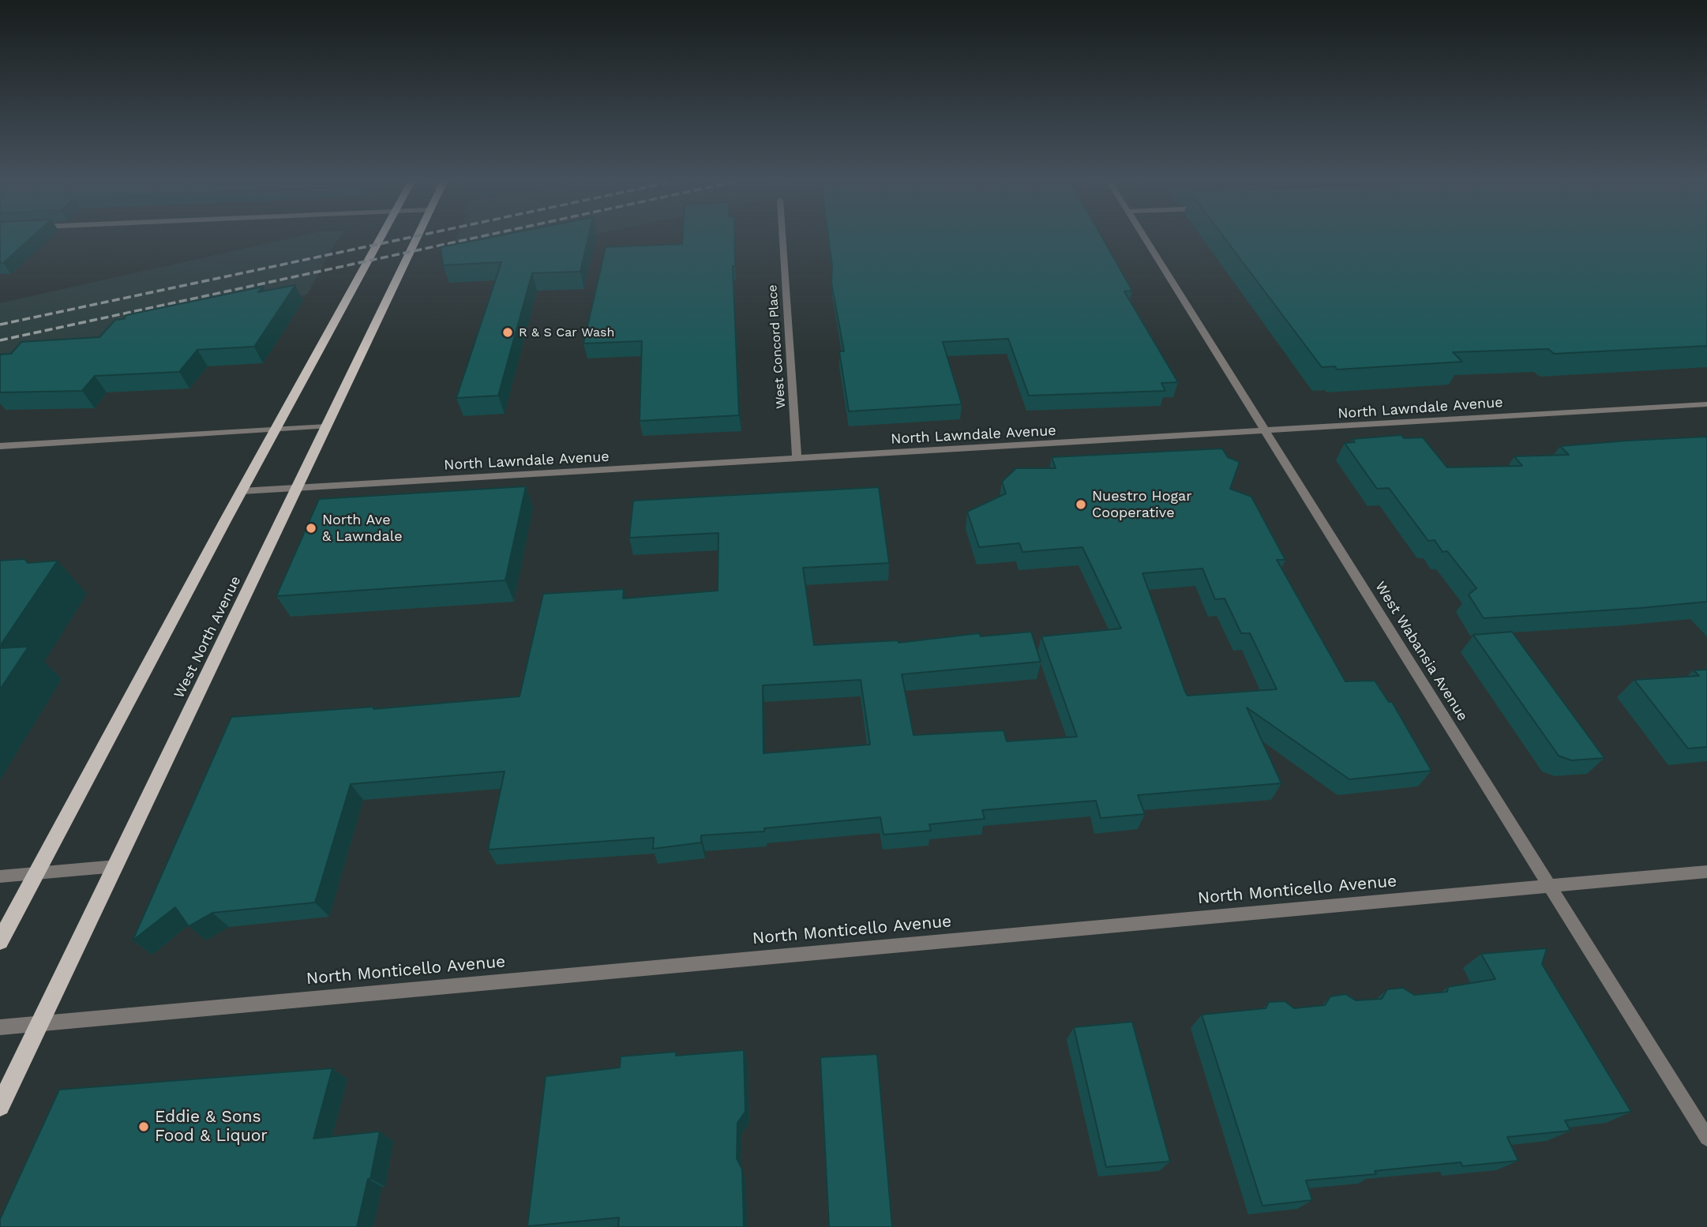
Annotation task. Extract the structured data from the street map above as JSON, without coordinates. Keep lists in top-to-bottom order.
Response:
{
  "streets": {
    "main road": ["West North Avenue"],
    "street": [
      "West Concord Place",
      "North Lawndale Avenue",
      "West Wabansia Avenue",
      "North Monticello Avenue"
    ]
  },
  "crossings": [
    ["West Concord Place", "North Lawndale Avenue"],
    ["North Lawndale Avenue", "West North Avenue"],
    ["North Lawndale Avenue", "West Wabansia Avenue"],
    ["West North Avenue", "North Monticello Avenue"],
    ["West Wabansia Avenue", "North Monticello Avenue"]
  ],
  "places": [
    "R & S Car Wash",
    "Nuestro Hogar Cooperative",
    "North Ave & Lawndale",
    "Eddie & Sons Food & Liquor"
  ]
}
